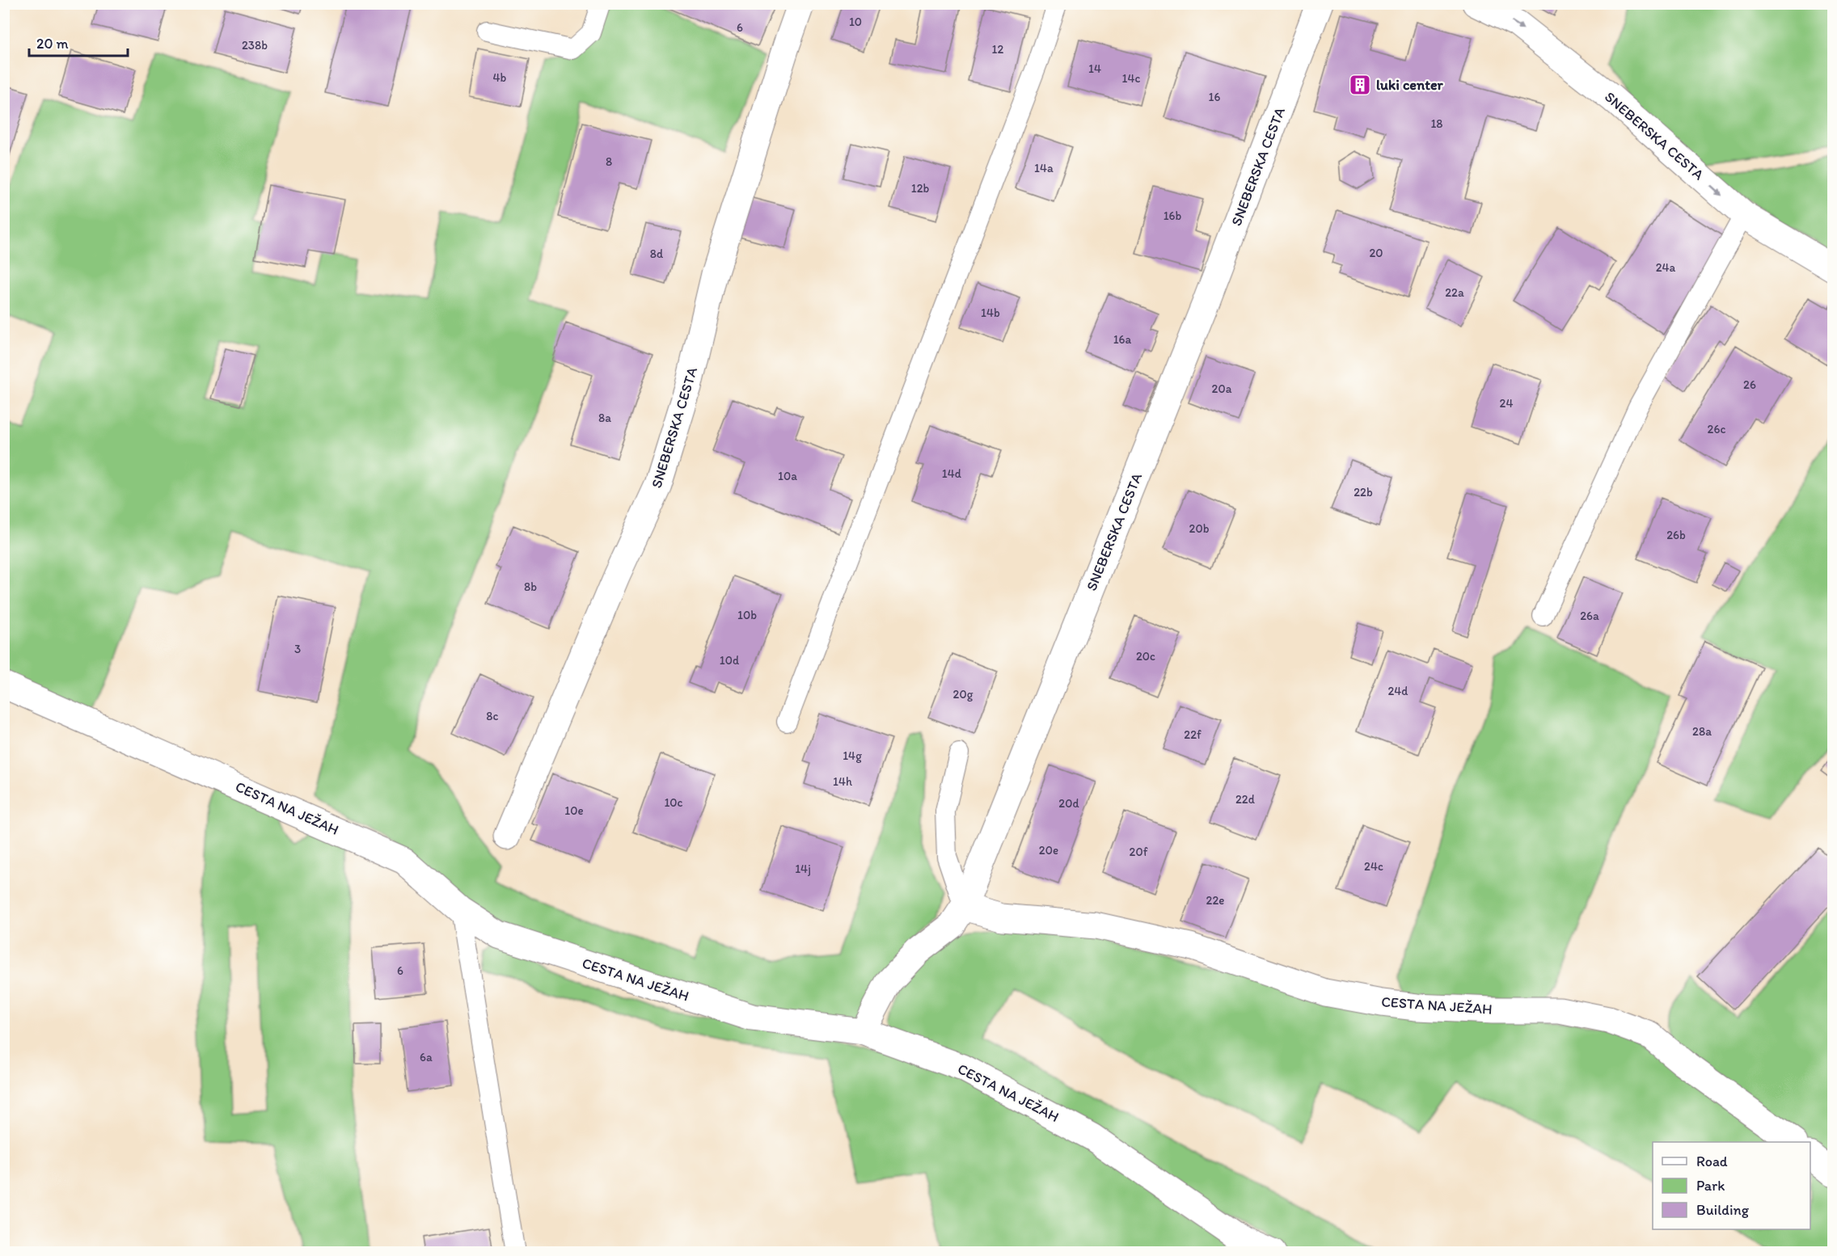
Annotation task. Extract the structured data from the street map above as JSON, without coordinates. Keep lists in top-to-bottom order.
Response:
{
  "streets": {
    "street": ["SNEBERSKA CESTA", "CESTA NA JEŽAH"]
  },
  "crossings": [
    ["SNEBERSKA CESTA", "CESTA NA JEŽAH"]
  ],
  "places": {
    "building": ["luki center"]
  },
  "house_numbers": [
    "10",
    "6",
    "238b",
    "12",
    "14",
    "4b",
    "14c",
    "16",
    "18",
    "8",
    "14a",
    "12b",
    "16b",
    "20",
    "8d",
    "24a",
    "22a",
    "14b",
    "16a",
    "26",
    "20a",
    "24",
    "8a",
    "26c",
    "14d",
    "10a",
    "22b",
    "20b",
    "26b",
    "8b",
    "10b",
    "26a",
    "3",
    "20c",
    "10d",
    "24d",
    "20g",
    "8c",
    "28a",
    "22f",
    "14g",
    "14h",
    "22d",
    "10c",
    "20d",
    "10e",
    "20e",
    "20f",
    "24c",
    "14j",
    "22e",
    "6",
    "6a"
  ],
  "legend": ["Road", "Park", "Building"],
  "scale_bar": "20 m"
}
